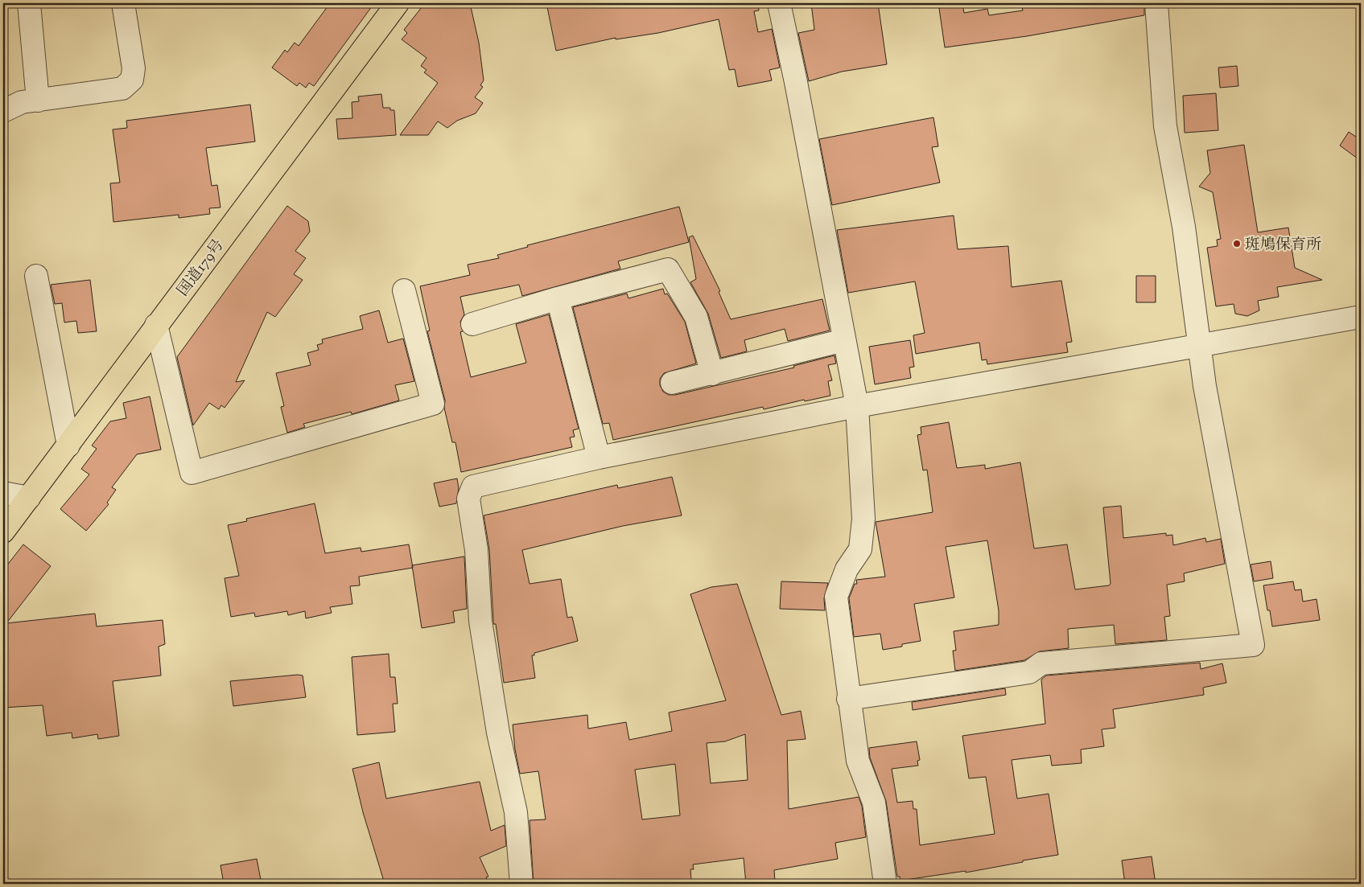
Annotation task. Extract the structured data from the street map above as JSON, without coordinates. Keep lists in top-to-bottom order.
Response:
{
  "streets": {
    "highway": ["国道179号"]
  },
  "places": ["斑鳩保育所"]
}
